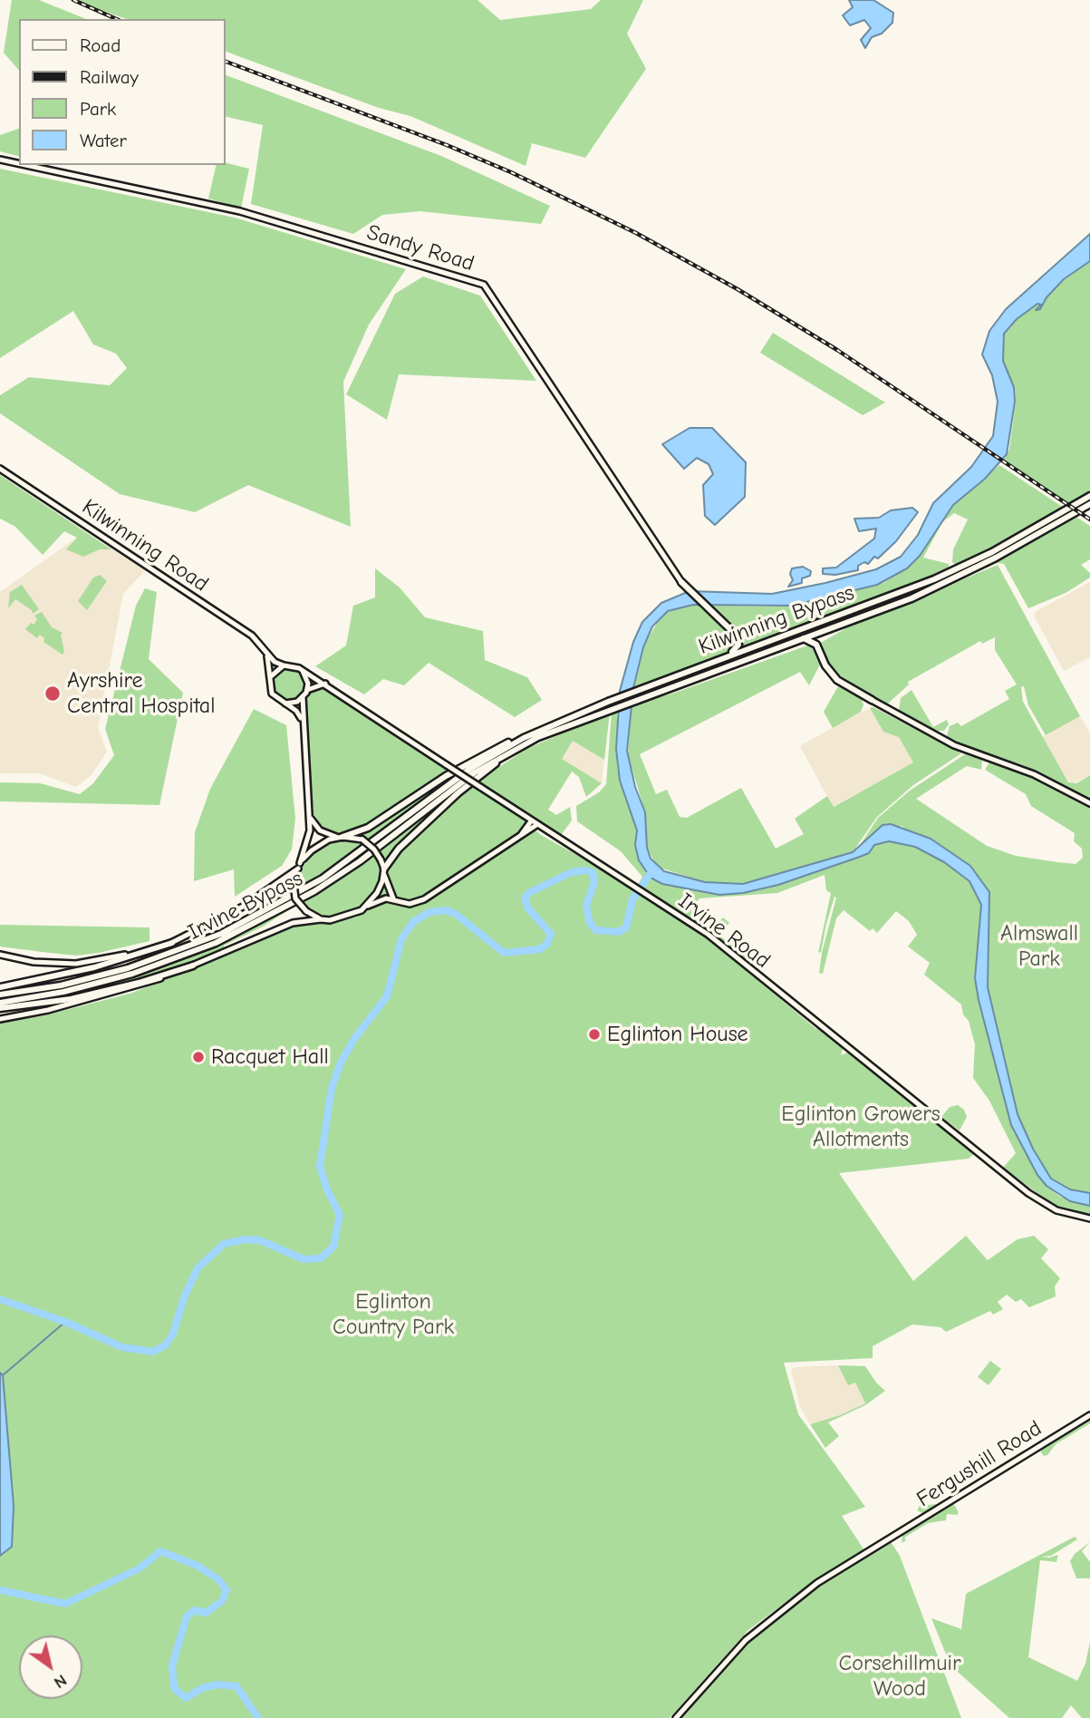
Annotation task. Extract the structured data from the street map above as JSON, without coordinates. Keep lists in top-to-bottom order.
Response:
{
  "streets": {
    "highway": ["Kilwinning Bypass", "Irvine Bypass"],
    "main road": [
      "Sandy Road",
      "Kilwinning Road",
      "Irvine Road",
      "Fergushill Road"
    ]
  },
  "crossings": [
    ["Kilwinning Road", "Irvine Road"],
    ["Kilwinning Bypass", "Irvine Bypass"]
  ],
  "parks": [
    "Almswall Park",
    "Eglinton Growers Allotments",
    "Eglinton Country Park",
    "Corsehillmuir Wood"
  ],
  "places": ["Ayrshire Central Hospital", "Eglinton House", "Racquet Hall"],
  "legend": [
    "Road",
    "Railway",
    "Park",
    "Water"
  ],
  "north": "bottom right"
}
